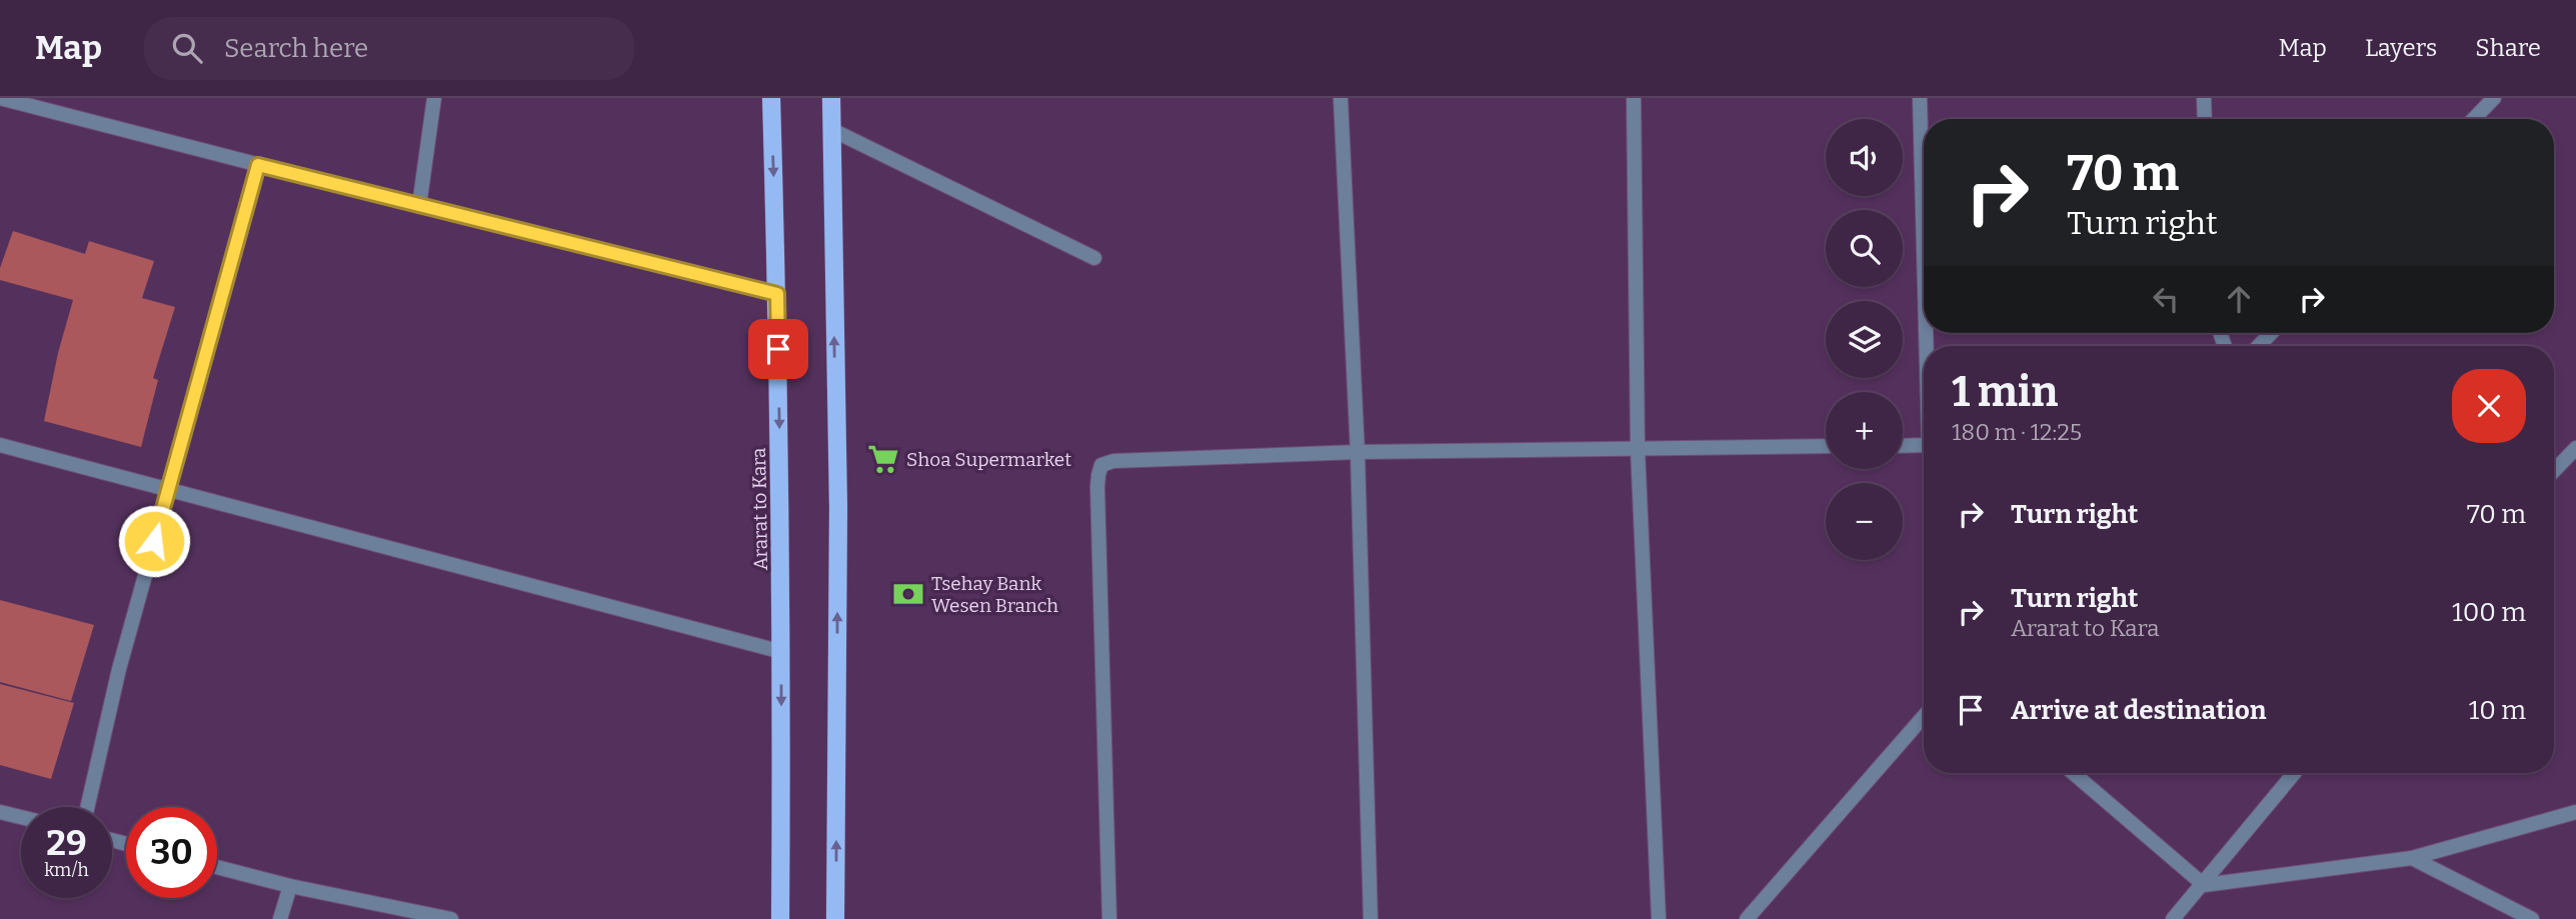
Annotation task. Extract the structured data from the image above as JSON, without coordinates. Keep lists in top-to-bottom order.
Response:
{
  "streets": {
    "main road": ["Ararat to Kara"]
  },
  "places": {
    "supermarket": ["Shoa Supermarket"],
    "bank": ["Tsehay Bank Wesen Branch"]
  },
  "page": {
    "header": "Map",
    "search": "Search here",
    "nav": ["Map", "Layers", "Share"],
    "map_buttons": ["+", "−"],
    "turn": ["70 m", "Turn right"],
    "heading": ["1 min", "180 m · 12:25"],
    "list": [
      {
        "name": "Turn right",
        "value": "70 m"
      },
      {
        "name": "Turn right",
        "note": "Ararat to Kara",
        "value": "100 m"
      },
      {
        "name": "Arrive at destination",
        "value": "10 m"
      }
    ],
    "speed": "29 km/h",
    "limit": "30"
  }
}
